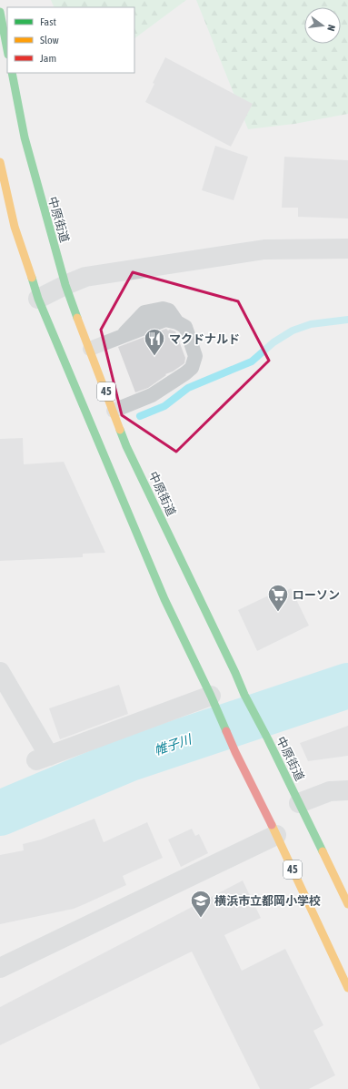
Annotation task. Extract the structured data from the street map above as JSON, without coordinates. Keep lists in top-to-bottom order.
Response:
{
  "streets": {
    "main road": ["中原街道", "45"]
  },
  "water": ["帷子川"],
  "places": {
    "restaurant": ["マクドナルド"],
    "supermarket": ["ローソン"],
    "school or university": ["横浜市立都岡小学校"]
  },
  "legend": ["Fast", "Slow", "Jam"],
  "north": "right"
}
